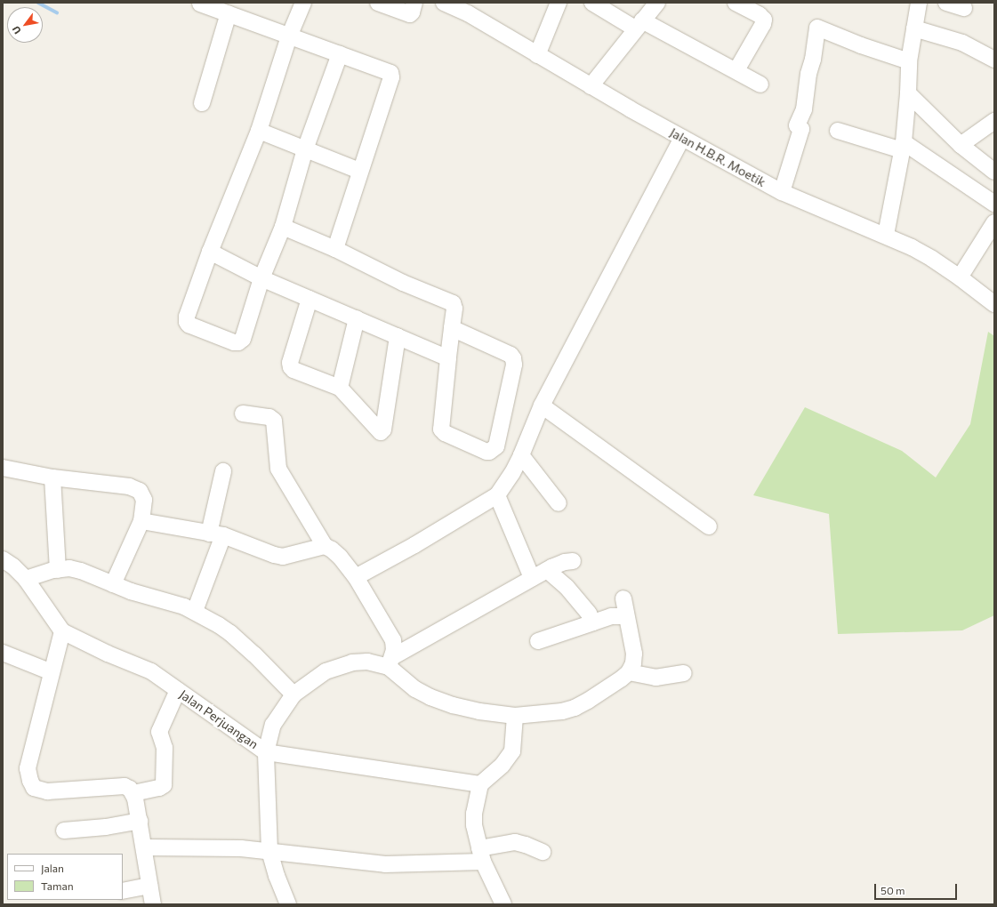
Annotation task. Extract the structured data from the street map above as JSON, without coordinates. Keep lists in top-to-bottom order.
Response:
{
  "streets": {
    "street": ["Jalan H.B.R. Moetik", "Jalan Perjuangan"]
  },
  "legend": ["Jalan", "Taman"],
  "scale_bar": "50 m",
  "north": "bottom left"
}
